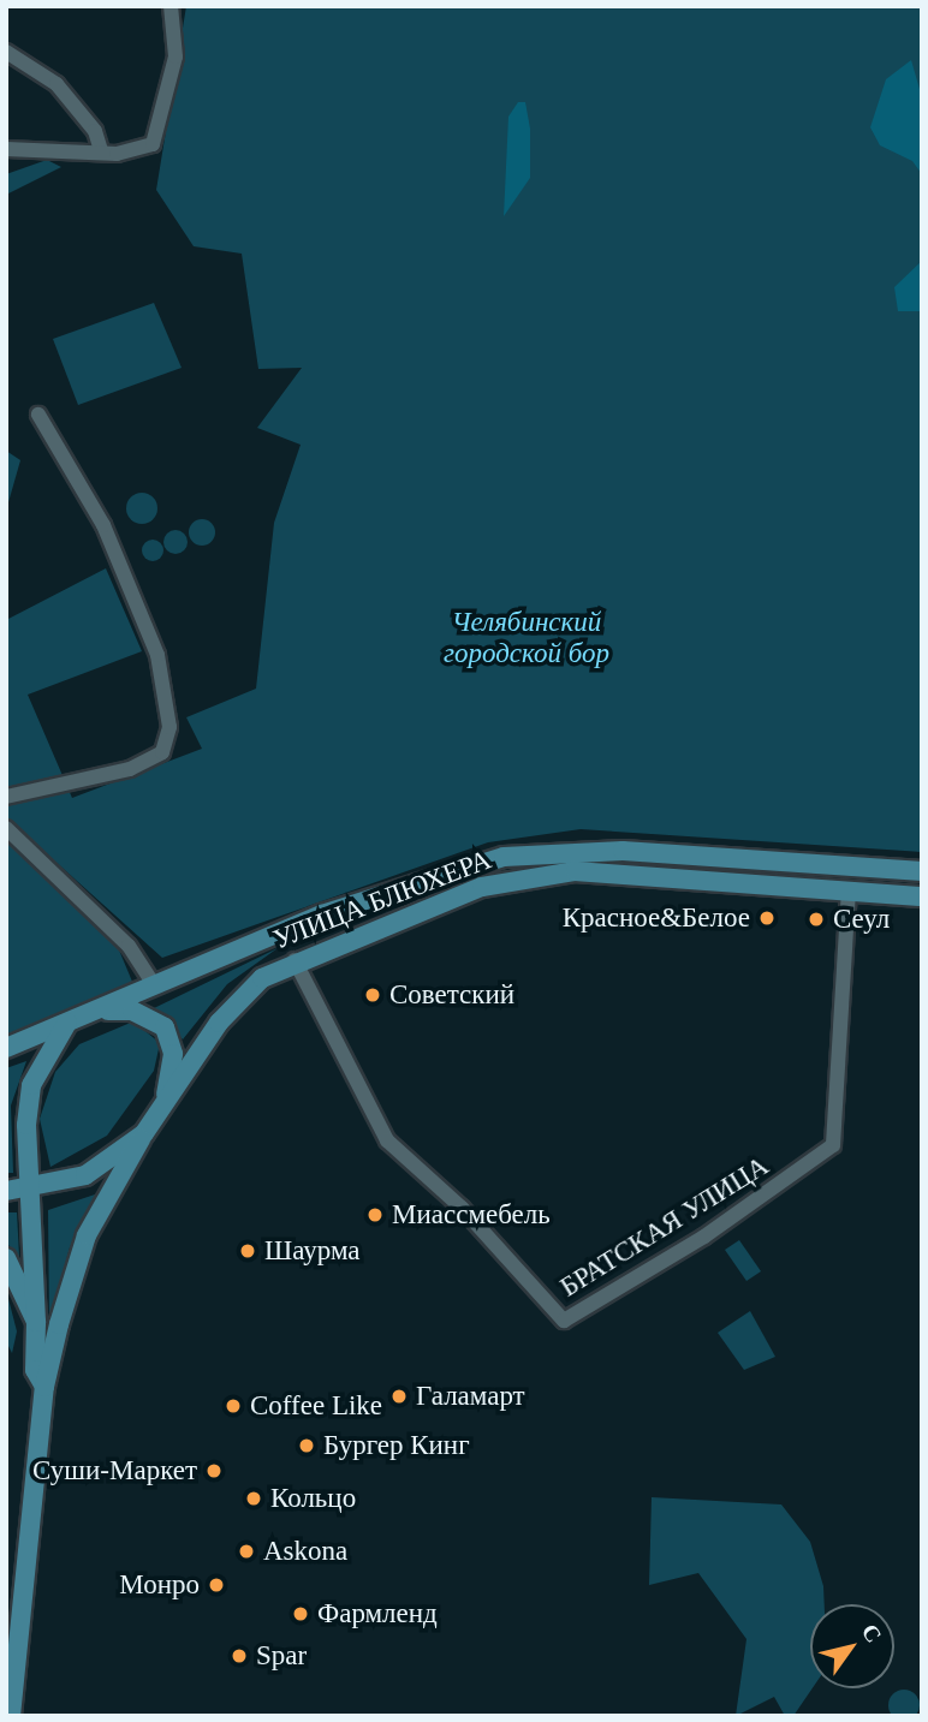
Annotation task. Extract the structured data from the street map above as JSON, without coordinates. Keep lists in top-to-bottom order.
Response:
{
  "streets": {
    "main road": ["УЛИЦА БЛЮХЕРА"],
    "street": ["БРАТСКАЯ УЛИЦА"]
  },
  "crossings": [
    ["УЛИЦА БЛЮХЕРА", "БРАТСКАЯ УЛИЦА"]
  ],
  "parks": ["Челябинский городской бор"],
  "places": [
    "Красное&Белое",
    "Сеул",
    "Советский",
    "Миассмебель",
    "Шаурма",
    "Галамарт",
    "Coffee Like",
    "Бургер Кинг",
    "Суши-Маркет",
    "Кольцо",
    "Askona",
    "Монро",
    "Фармленд",
    "Spar"
  ],
  "north": "top right"
}
